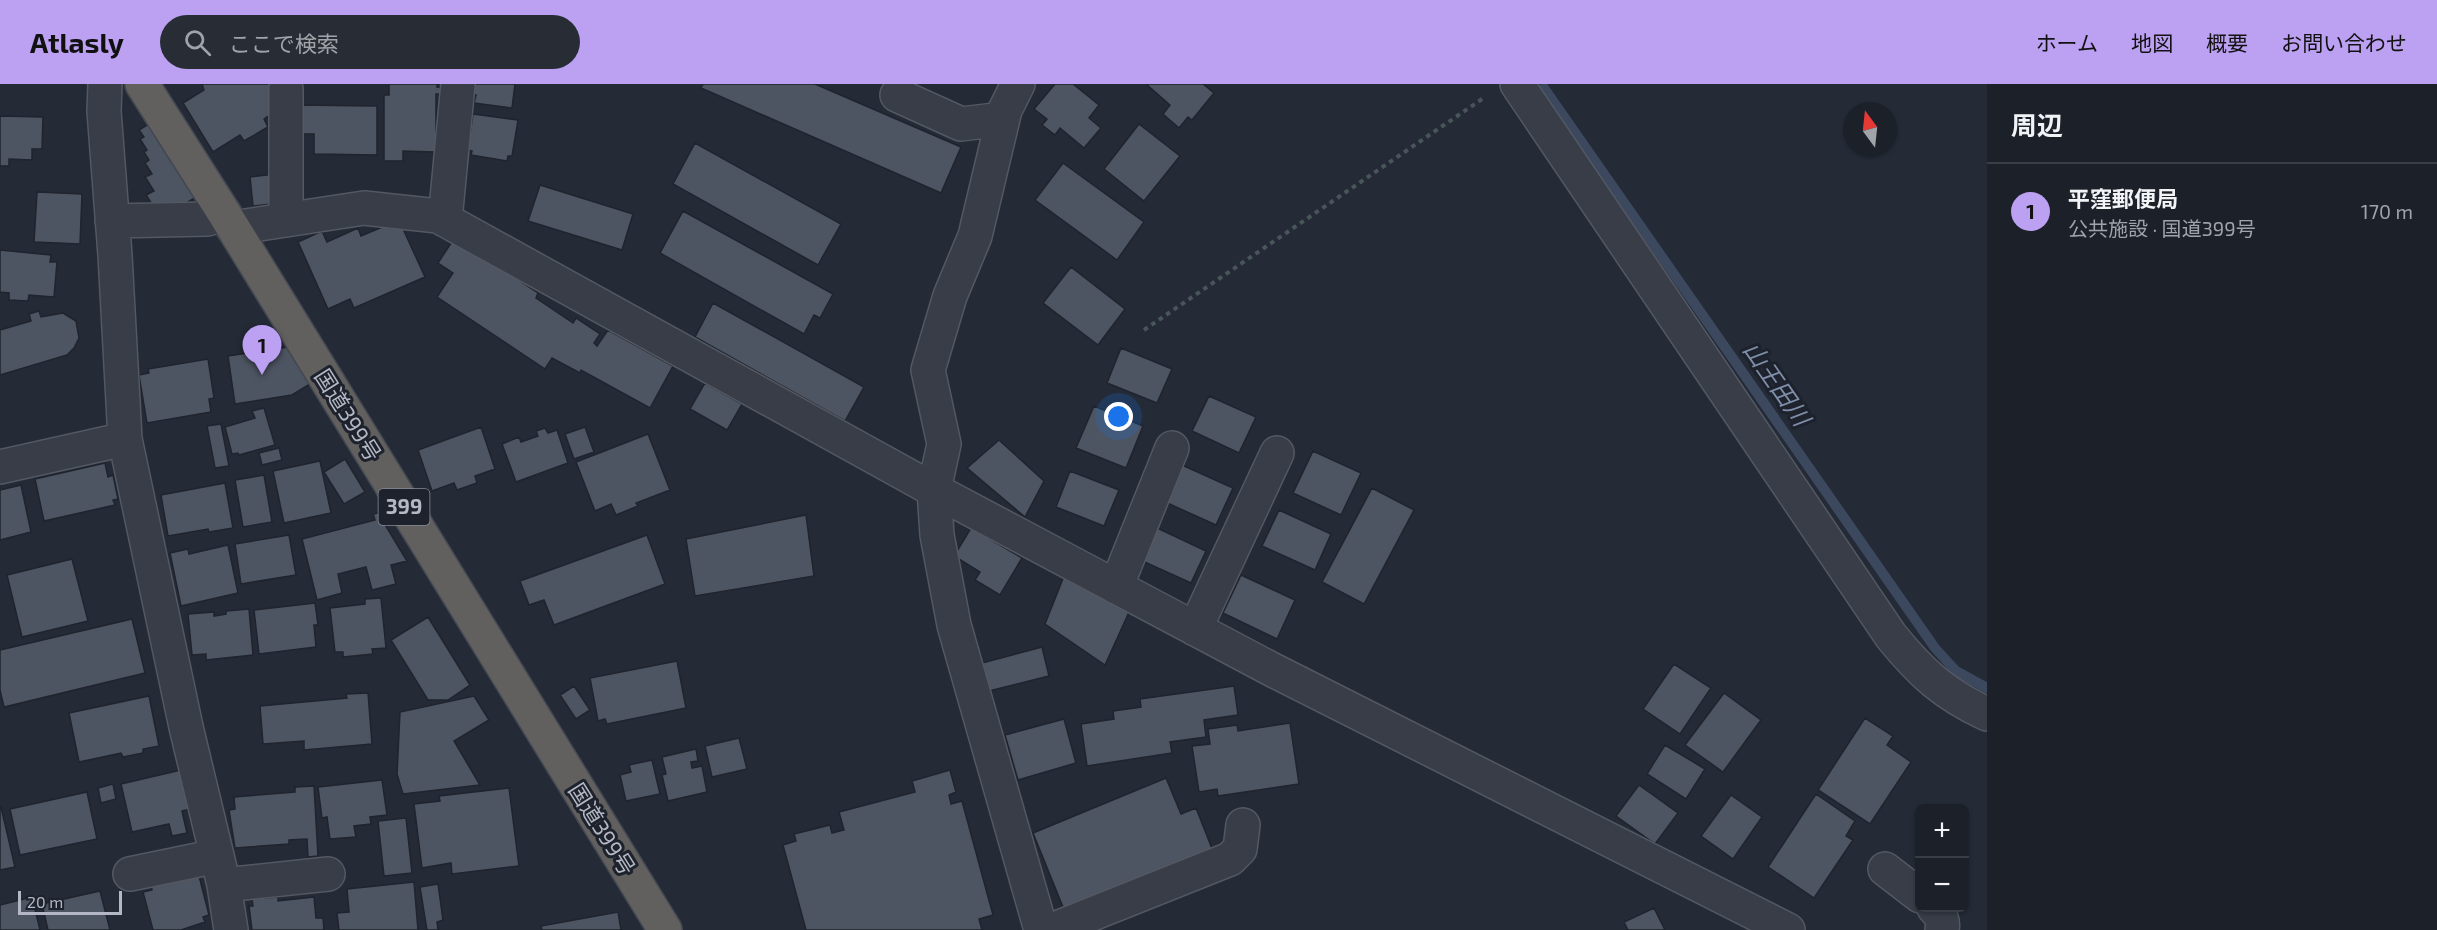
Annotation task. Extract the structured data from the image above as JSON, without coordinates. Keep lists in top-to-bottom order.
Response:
{
  "streets": {
    "highway": ["国道399号", "399"]
  },
  "water": ["山王田川"],
  "scale_bar": "20 m",
  "north": "top",
  "page": {
    "header": "Atlasly",
    "search": "ここで検索",
    "nav": [
      "ホーム",
      "地図",
      "概要",
      "お問い合わせ"
    ],
    "heading": "周辺",
    "list": [
      {
        "mark": "1",
        "name": "平窪郵便局",
        "note": "公共施設 · 国道399号",
        "value": "170 m"
      }
    ],
    "pins": "1",
    "map_buttons": ["+", "−"],
    "scale": "20 m"
  }
}
